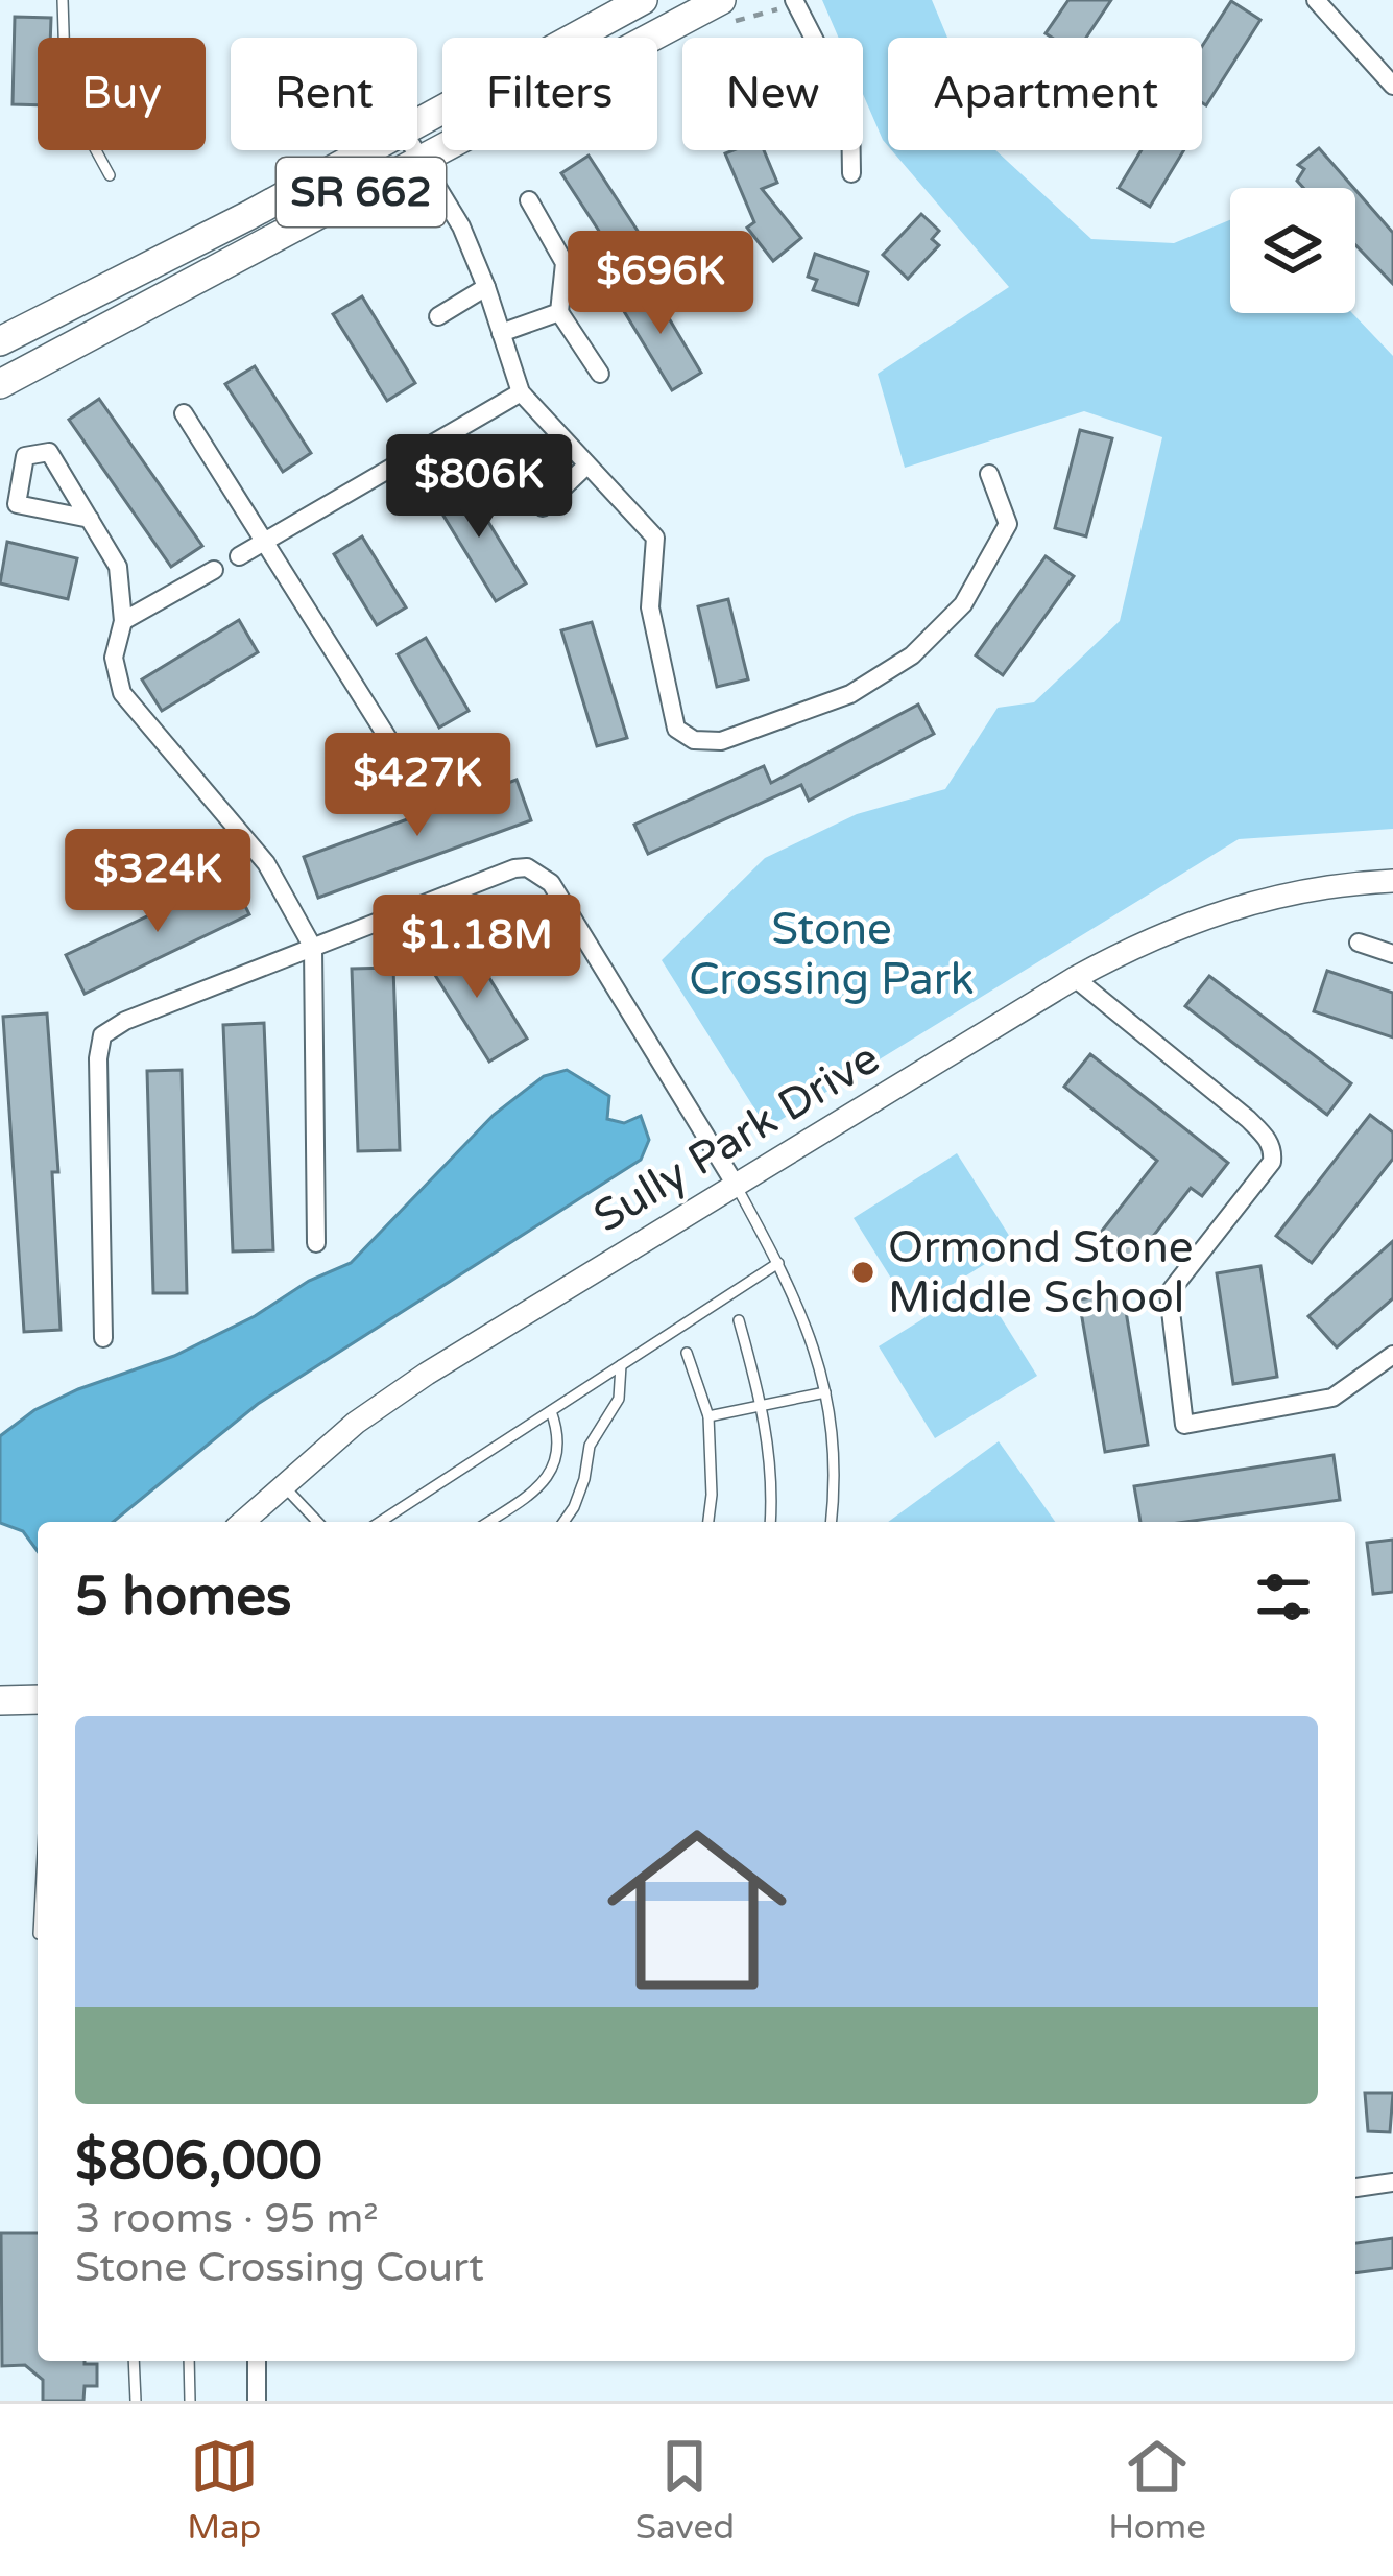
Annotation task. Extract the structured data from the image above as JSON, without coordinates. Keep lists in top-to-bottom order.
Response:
{
  "streets": {
    "main road": ["SR 662"],
    "street": ["Sully Park Drive"]
  },
  "parks": ["Stone Crossing Park"],
  "places": ["Ormond Stone Middle School"],
  "page": {
    "chip": [
      "Buy",
      "Rent",
      "Filters",
      "New",
      "Apartment"
    ],
    "price": [
      "$696K",
      "$806K",
      "$427K",
      "$324K",
      "$1.18M"
    ],
    "heading": "5 homes",
    "list": [
      {
        "name": "$806,000",
        "note": "3 rooms · 95 m² · Stone Crossing Court"
      }
    ],
    "tabs": ["Map", "Saved", "Home"]
  }
}
